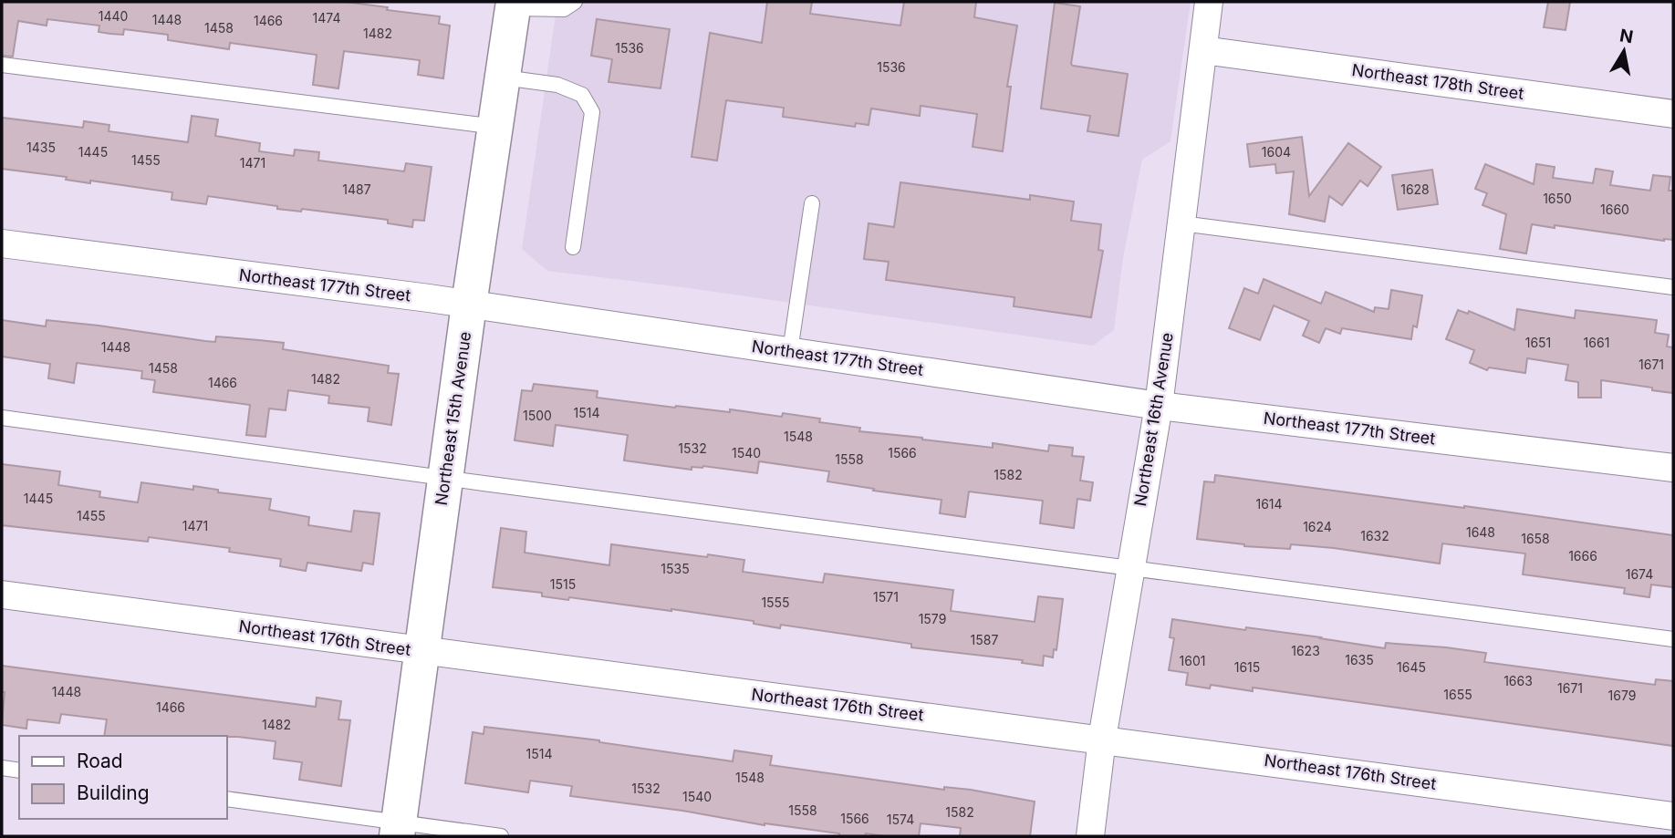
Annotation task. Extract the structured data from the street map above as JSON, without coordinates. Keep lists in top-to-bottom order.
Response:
{
  "streets": {
    "street": [
      "Northeast 178th Street",
      "Northeast 177th Street",
      "Northeast 15th Avenue",
      "Northeast 16th Avenue",
      "Northeast 176th Street"
    ]
  },
  "crossings": [
    ["Northeast 178th Street", "Northeast 16th Avenue"],
    ["Northeast 177th Street", "Northeast 15th Avenue"],
    ["Northeast 177th Street", "Northeast 16th Avenue"],
    ["Northeast 15th Avenue", "Northeast 176th Street"],
    ["Northeast 16th Avenue", "Northeast 176th Street"]
  ],
  "house_numbers": [
    "1440",
    "1474",
    "1448",
    "1466",
    "1458",
    "1482",
    "1536",
    "1536",
    "1435",
    "1445",
    "1604",
    "1455",
    "1471",
    "1487",
    "1628",
    "1650",
    "1660",
    "1651",
    "1661",
    "1448",
    "1671",
    "1458",
    "1482",
    "1466",
    "1514",
    "1500",
    "1548",
    "1532",
    "1540",
    "1566",
    "1558",
    "1582",
    "1445",
    "1614",
    "1455",
    "1471",
    "1624",
    "1648",
    "1632",
    "1658",
    "1666",
    "1535",
    "1674",
    "1515",
    "1571",
    "1555",
    "1579",
    "1587",
    "1623",
    "1635",
    "1601",
    "1615",
    "1645",
    "1663",
    "1671",
    "1448",
    "1655",
    "1679",
    "1466",
    "1482",
    "1514",
    "1548",
    "1532",
    "1540",
    "1558",
    "1582",
    "1566",
    "1574"
  ],
  "legend": ["Road", "Building"],
  "north": "top"
}
